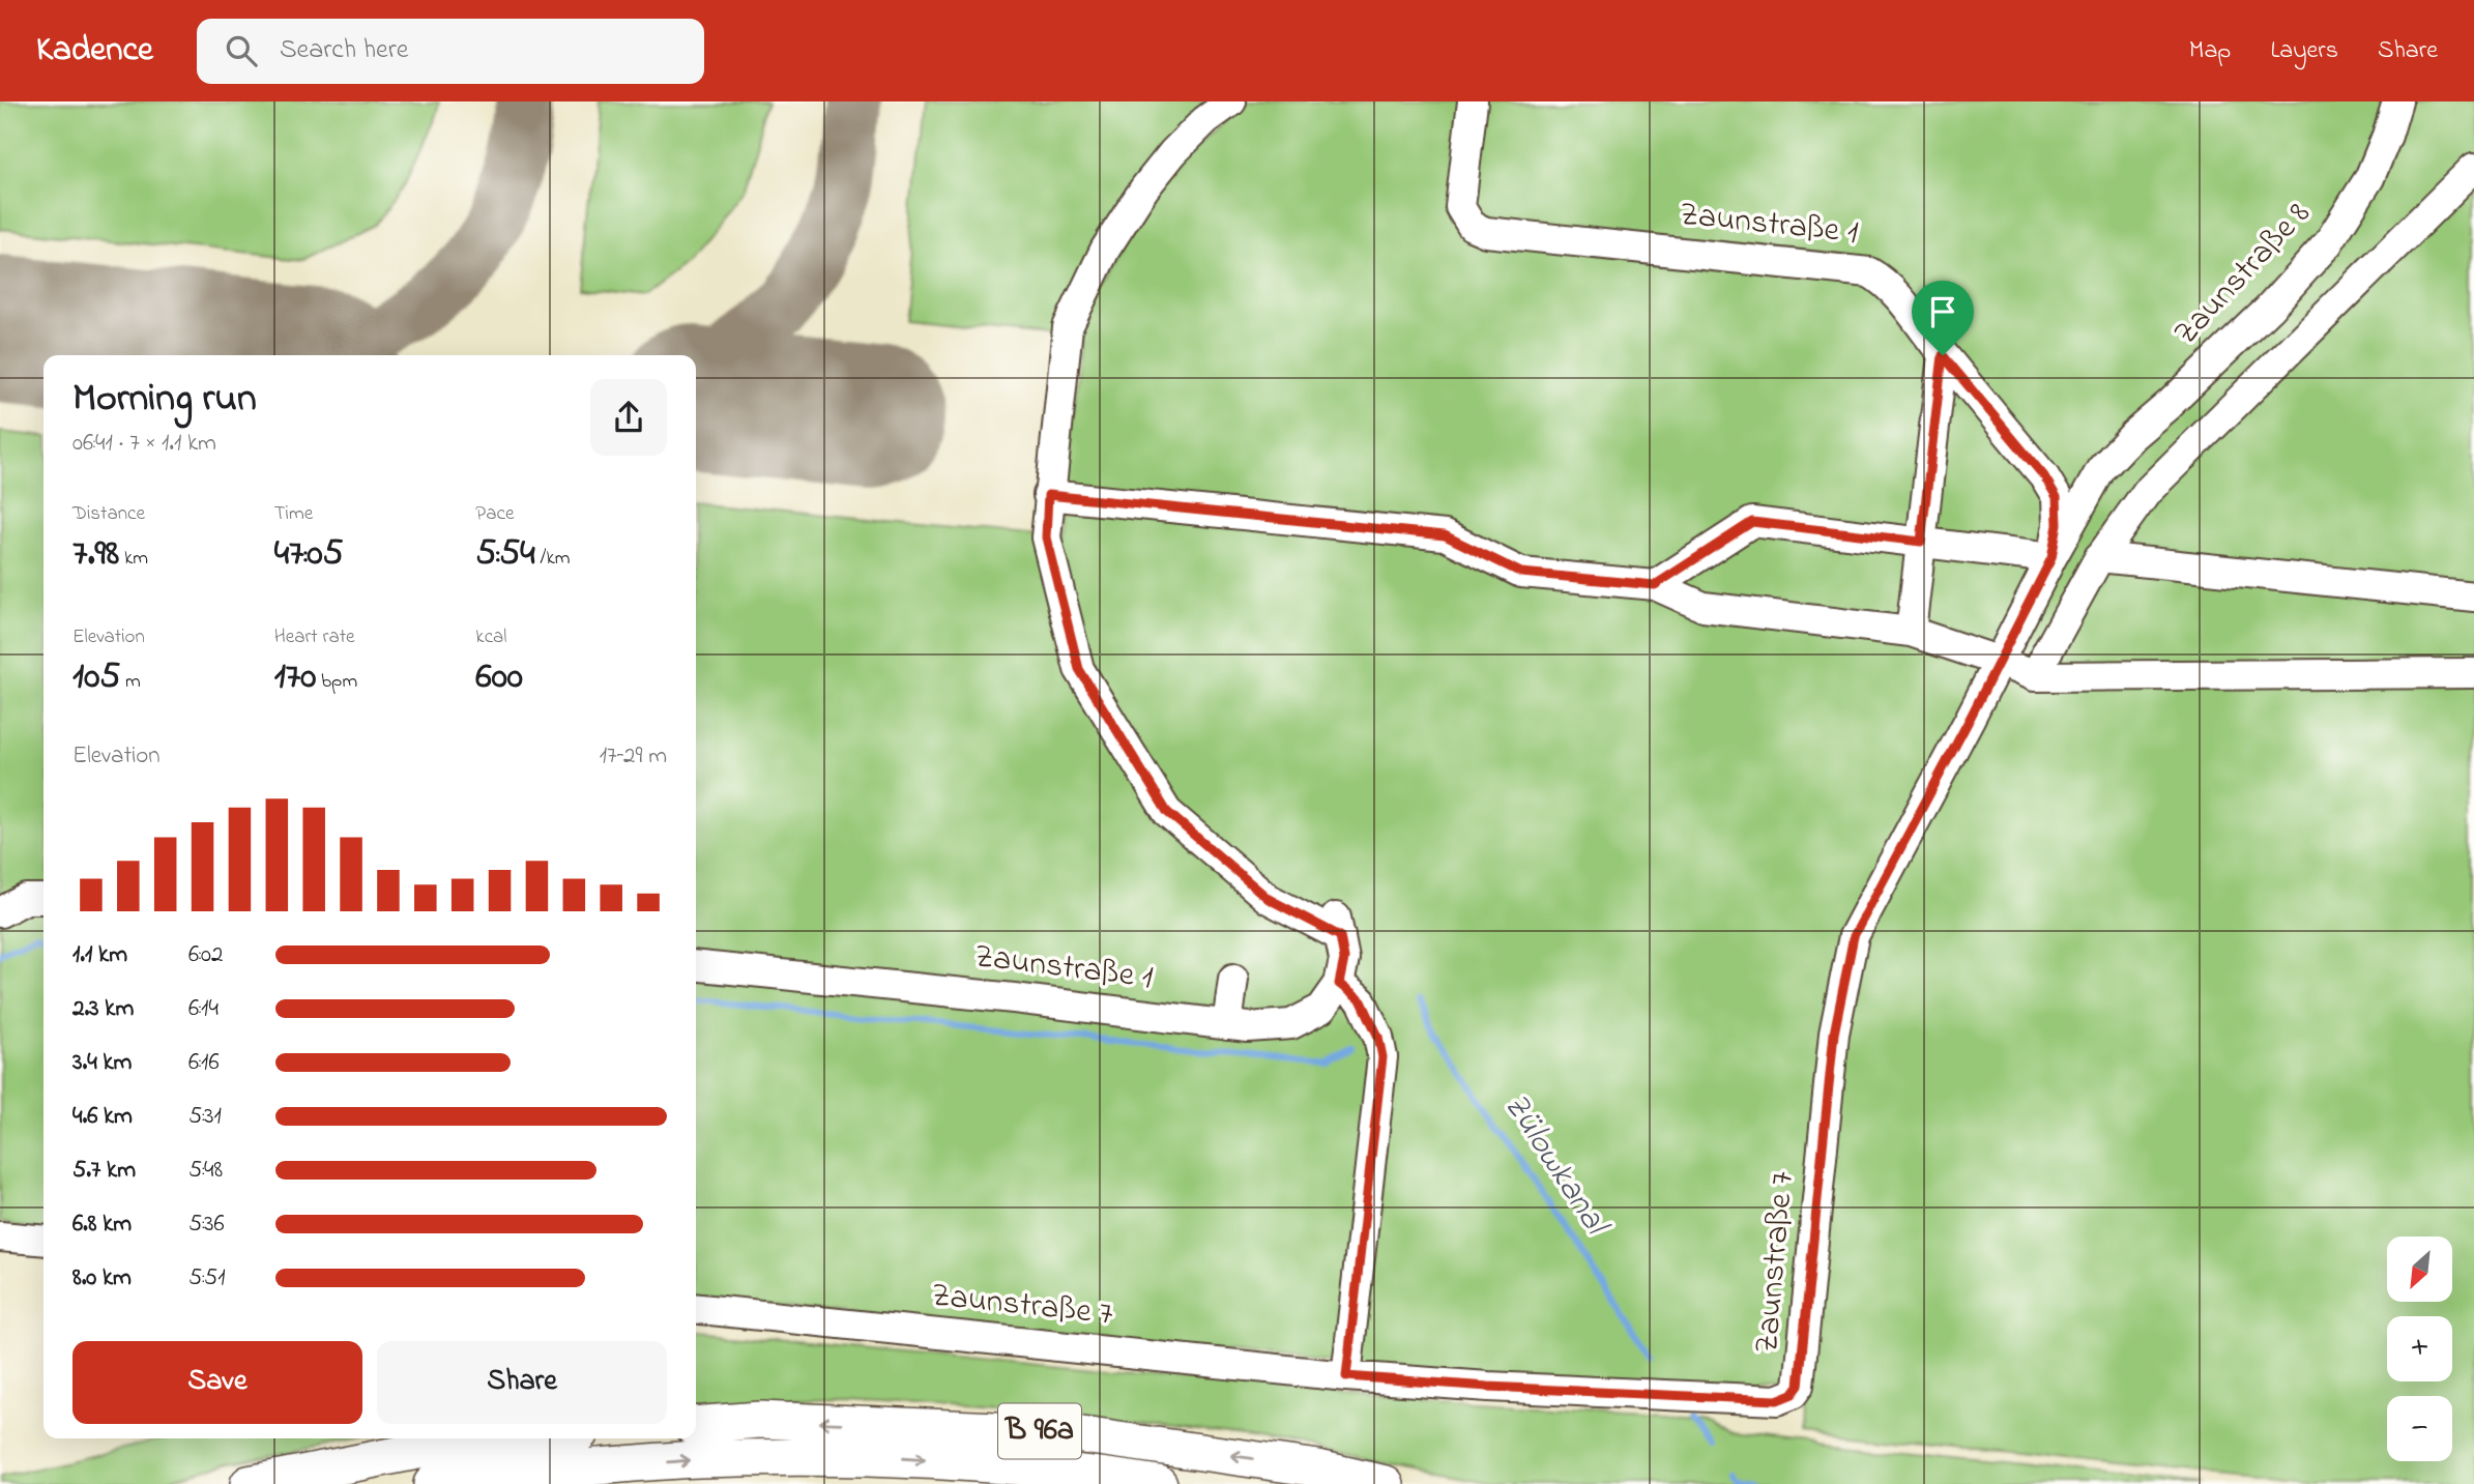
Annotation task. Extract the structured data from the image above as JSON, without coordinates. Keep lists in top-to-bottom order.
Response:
{
  "streets": {
    "main road": ["B 96a"],
    "lane": ["Zaunstraße 1", "Zaunstraße 8", "Zaunstraße 7"]
  },
  "crossings": [
    ["Zaunstraße 1", "Zaunstraße 8"],
    ["Zaunstraße 1", "Zaunstraße 7"]
  ],
  "water": ["Zülowkanal"],
  "north": "bottom left",
  "page": {
    "header": "Kadence",
    "search": "Search here",
    "nav": ["Map", "Layers", "Share"],
    "heading": ["Morning run", "06:41 · 7 × 1.1 km"],
    "stats": [
      ["Distance", "7.98 km"],
      ["Time", "47:05"],
      ["Pace", "5:54 /km"],
      ["Elevation", "105 m"],
      ["Heart rate", "170 bpm"],
      ["kcal", "600"]
    ],
    "chart": ["Elevation", "17–29 m"],
    "list": [
      {
        "name": "1.1 km",
        "note": "6:02"
      },
      {
        "name": "2.3 km",
        "note": "6:14"
      },
      {
        "name": "3.4 km",
        "note": "6:16"
      },
      {
        "name": "4.6 km",
        "note": "5:31"
      },
      {
        "name": "5.7 km",
        "note": "5:48"
      },
      {
        "name": "6.8 km",
        "note": "5:36"
      },
      {
        "name": "8.0 km",
        "note": "5:51"
      }
    ],
    "map_buttons": ["+", "−"],
    "buttons": ["Save", "Share"]
  }
}
